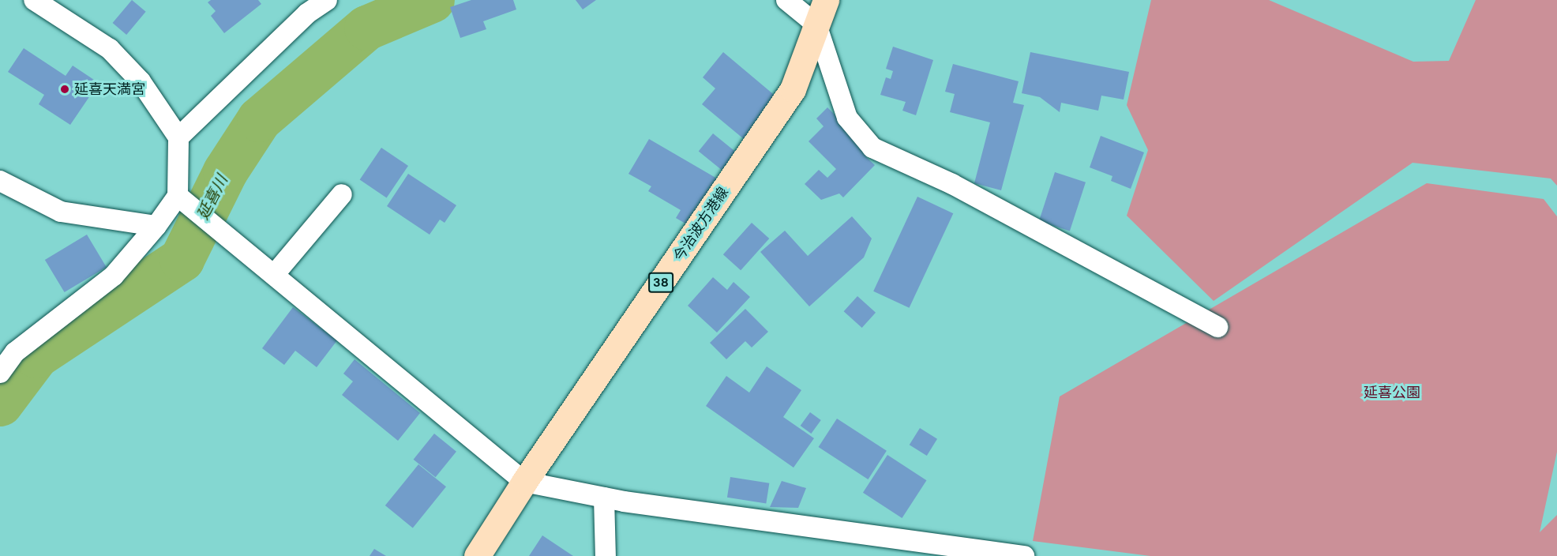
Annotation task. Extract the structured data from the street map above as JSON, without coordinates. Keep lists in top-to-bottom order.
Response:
{
  "streets": {
    "main road": ["今治波方港線", "38"]
  },
  "water": ["延喜川"],
  "parks": ["延喜公園"],
  "places": ["延喜天満宮"]
}
